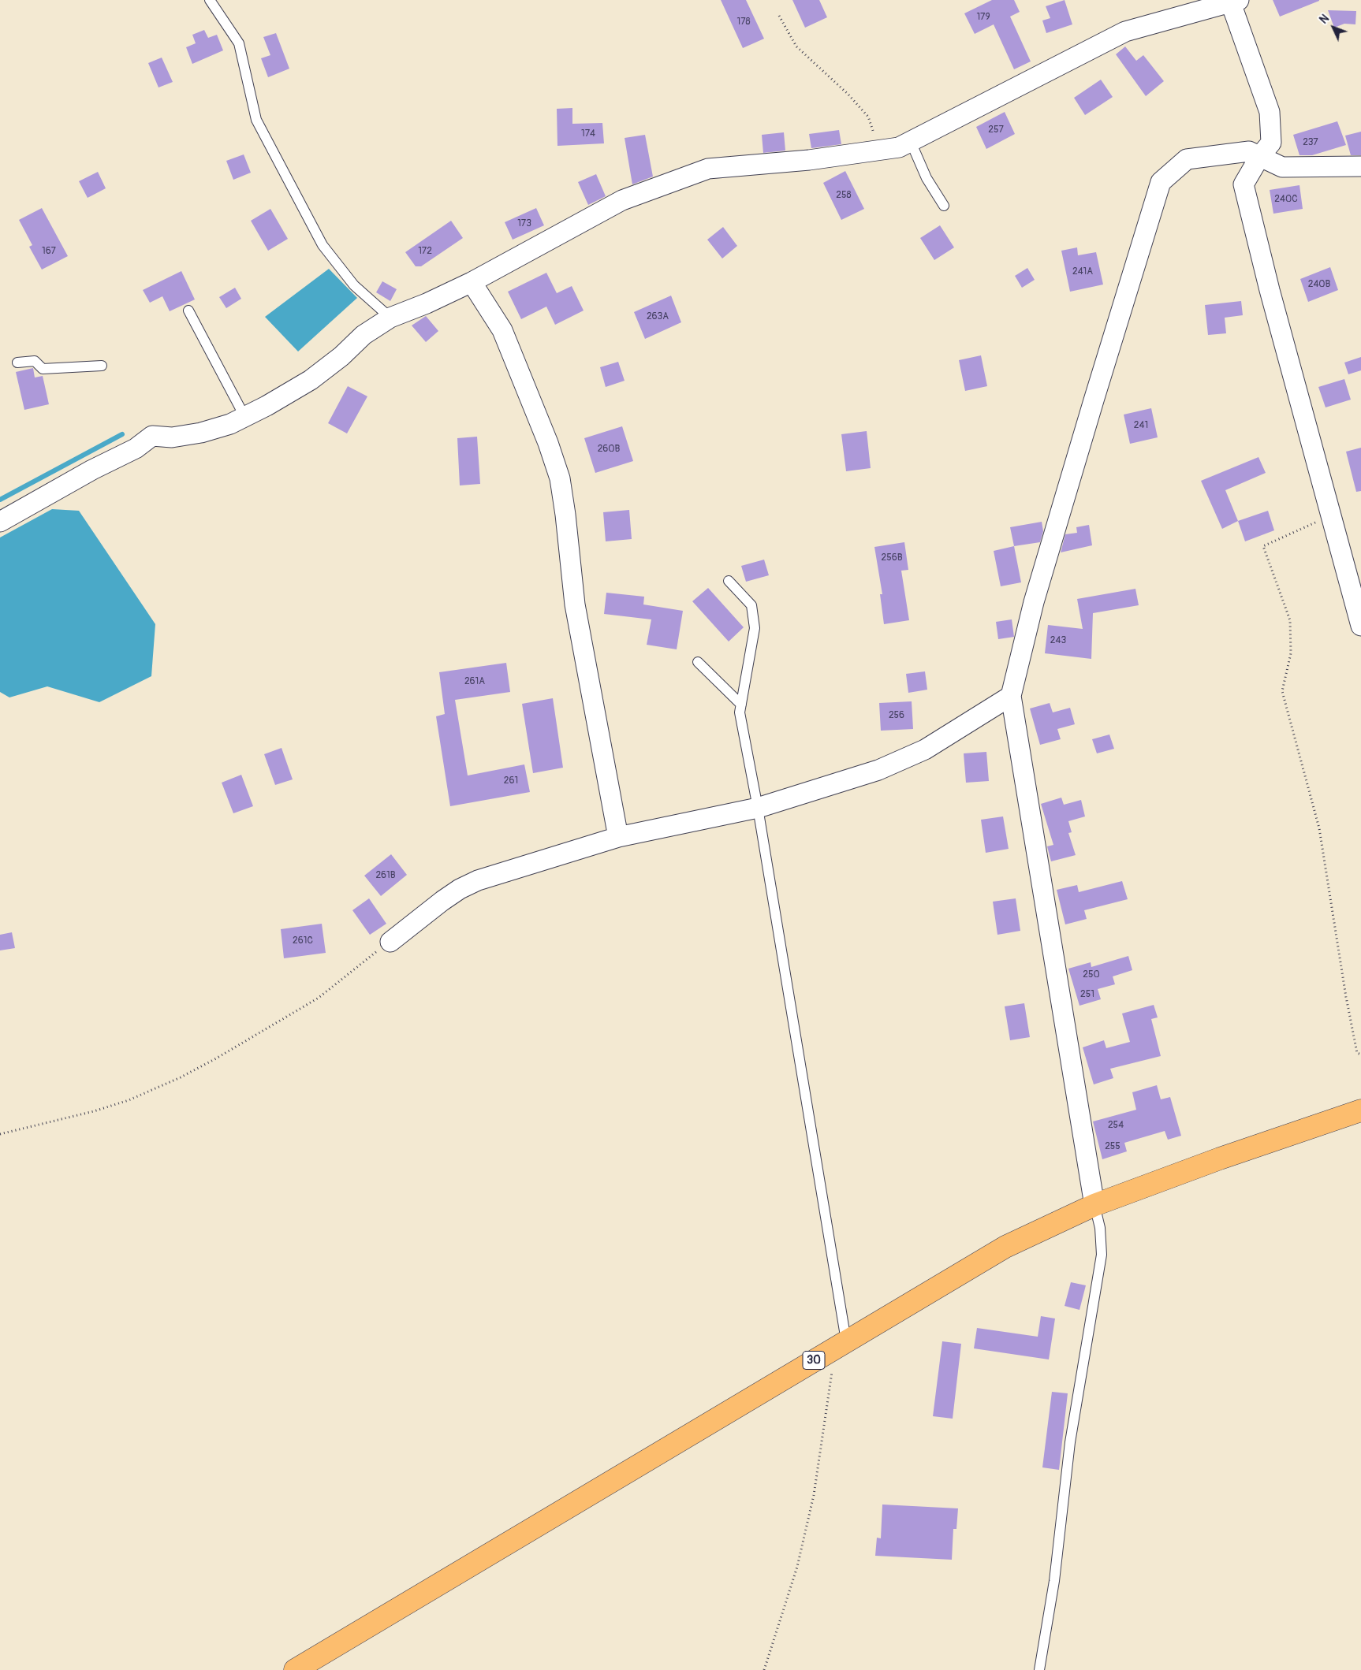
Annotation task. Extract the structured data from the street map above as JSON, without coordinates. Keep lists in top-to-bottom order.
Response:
{
  "streets": {
    "main road": ["30"]
  },
  "house_numbers": [
    "179",
    "178",
    "257",
    "174",
    "237",
    "258",
    "240C",
    "173",
    "167",
    "172",
    "241A",
    "240B",
    "263A",
    "241",
    "260B",
    "256B",
    "243",
    "261A",
    "256",
    "261",
    "261B",
    "261C",
    "250",
    "251",
    "254",
    "255"
  ],
  "north": "top left"
}
